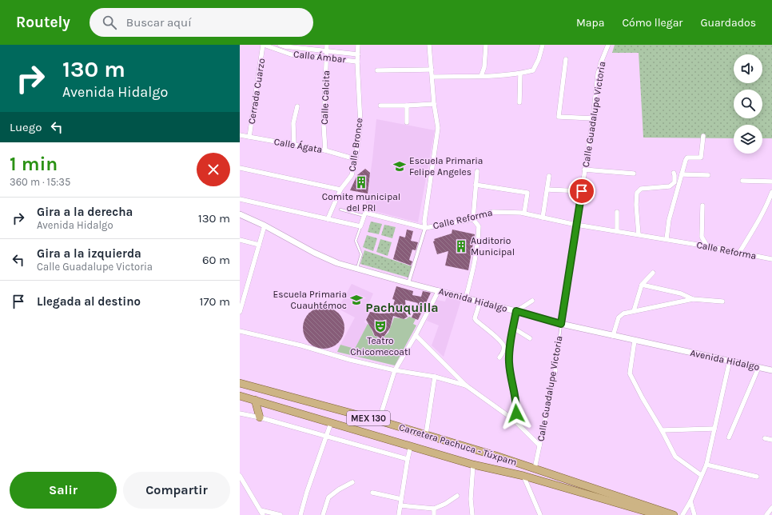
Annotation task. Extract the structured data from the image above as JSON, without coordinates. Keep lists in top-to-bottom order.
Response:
{
  "streets": {
    "main road": ["MEX 130", "Carretera Pachuca - Túxpam"],
    "street": [
      "Calle Ámbar",
      "Cerrada Cuarzo",
      "Calle Calcita",
      "Calle Guadalupe Victoria",
      "Calle Bronce",
      "Calle Ágata",
      "Calle Reforma",
      "Avenida Hidalgo"
    ]
  },
  "crossings": [
    ["Calle Ámbar", "Cerrada Cuarzo"],
    ["Calle Ámbar", "Calle Calcita"],
    ["Calle Ámbar", "Calle Bronce"],
    ["Cerrada Cuarzo", "Calle Ágata"],
    ["Calle Calcita", "Calle Ágata"],
    ["Calle Guadalupe Victoria", "Calle Reforma"],
    ["Calle Guadalupe Victoria", "Avenida Hidalgo"],
    ["Calle Guadalupe Victoria", "Carretera Pachuca - Túxpam"],
    ["Calle Bronce", "Calle Ágata"]
  ],
  "districts": ["Pachuquilla"],
  "places": {
    "school or university": ["Escuela Primaria Felipe Angeles", "Escuela Primaria Cuauhtémoc"],
    "building": ["Comite municipal del PRI", "Auditorio Municipal"],
    "theatre": ["Teatro Chicomecoatl"]
  },
  "page": {
    "header": "Routely",
    "search": "Buscar aquí",
    "nav": ["Mapa", "Cómo llegar", "Guardados"],
    "turn": ["130 m", "Avenida Hidalgo"],
    "then": "Luego",
    "heading": ["1 min", "360 m · 15:35"],
    "list": [
      {
        "name": "Gira a la derecha",
        "note": "Avenida Hidalgo",
        "value": "130 m"
      },
      {
        "name": "Gira a la izquierda",
        "note": "Calle Guadalupe Victoria",
        "value": "60 m"
      },
      {
        "name": "Llegada al destino",
        "value": "170 m"
      }
    ],
    "buttons": ["Salir", "Compartir"]
  }
}
